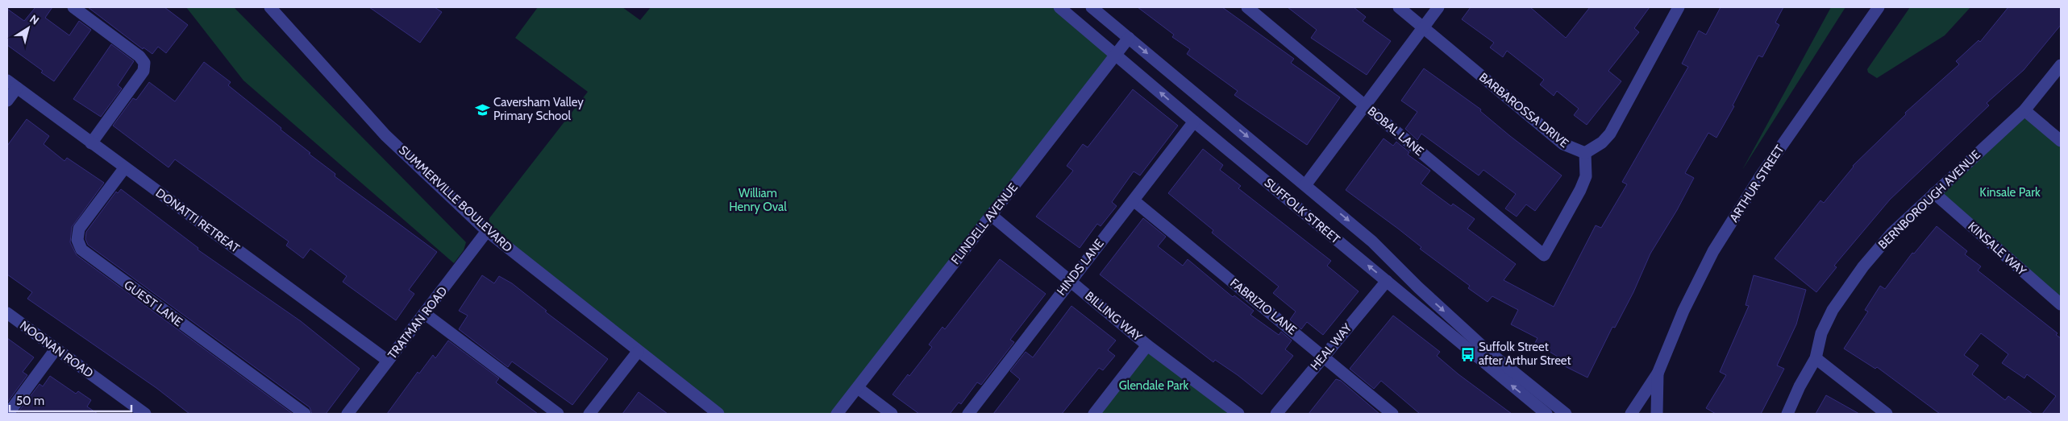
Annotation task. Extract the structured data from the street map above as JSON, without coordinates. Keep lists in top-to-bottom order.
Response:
{
  "streets": {
    "street": [
      "BARBAROSSA DRIVE",
      "BOBAL LANE",
      "ARTHUR STREET",
      "SUMMERVILLE BOULEVARD",
      "BERNBOROUGH AVENUE",
      "SUFFOLK STREET",
      "DONATTI RETREAT",
      "FLINDELL AVENUE",
      "KINSALE WAY",
      "HINDS LANE",
      "GUEST LANE",
      "FABRIZIO LANE",
      "BILLING WAY",
      "TRATMAN ROAD",
      "HEAL WAY",
      "NOONAN ROAD"
    ]
  },
  "crossings": [
    ["BARBAROSSA DRIVE", "BOBAL LANE"],
    ["SUMMERVILLE BOULEVARD", "TRATMAN ROAD"],
    ["BERNBOROUGH AVENUE", "KINSALE WAY"],
    ["SUFFOLK STREET", "FLINDELL AVENUE"],
    ["SUFFOLK STREET", "HINDS LANE"],
    ["SUFFOLK STREET", "HEAL WAY"],
    ["DONATTI RETREAT", "GUEST LANE"],
    ["DONATTI RETREAT", "TRATMAN ROAD"],
    ["FLINDELL AVENUE", "BILLING WAY"],
    ["HINDS LANE", "FABRIZIO LANE"],
    ["HINDS LANE", "BILLING WAY"],
    ["FABRIZIO LANE", "HEAL WAY"]
  ],
  "parks": ["Kinsale Park", "William Henry Oval", "Glendale Park"],
  "places": {
    "school or university": ["Caversham Valley Primary School"],
    "bus stop": ["Suffolk Street after Arthur Street"]
  },
  "scale_bar": "50 m",
  "north": "top right"
}
